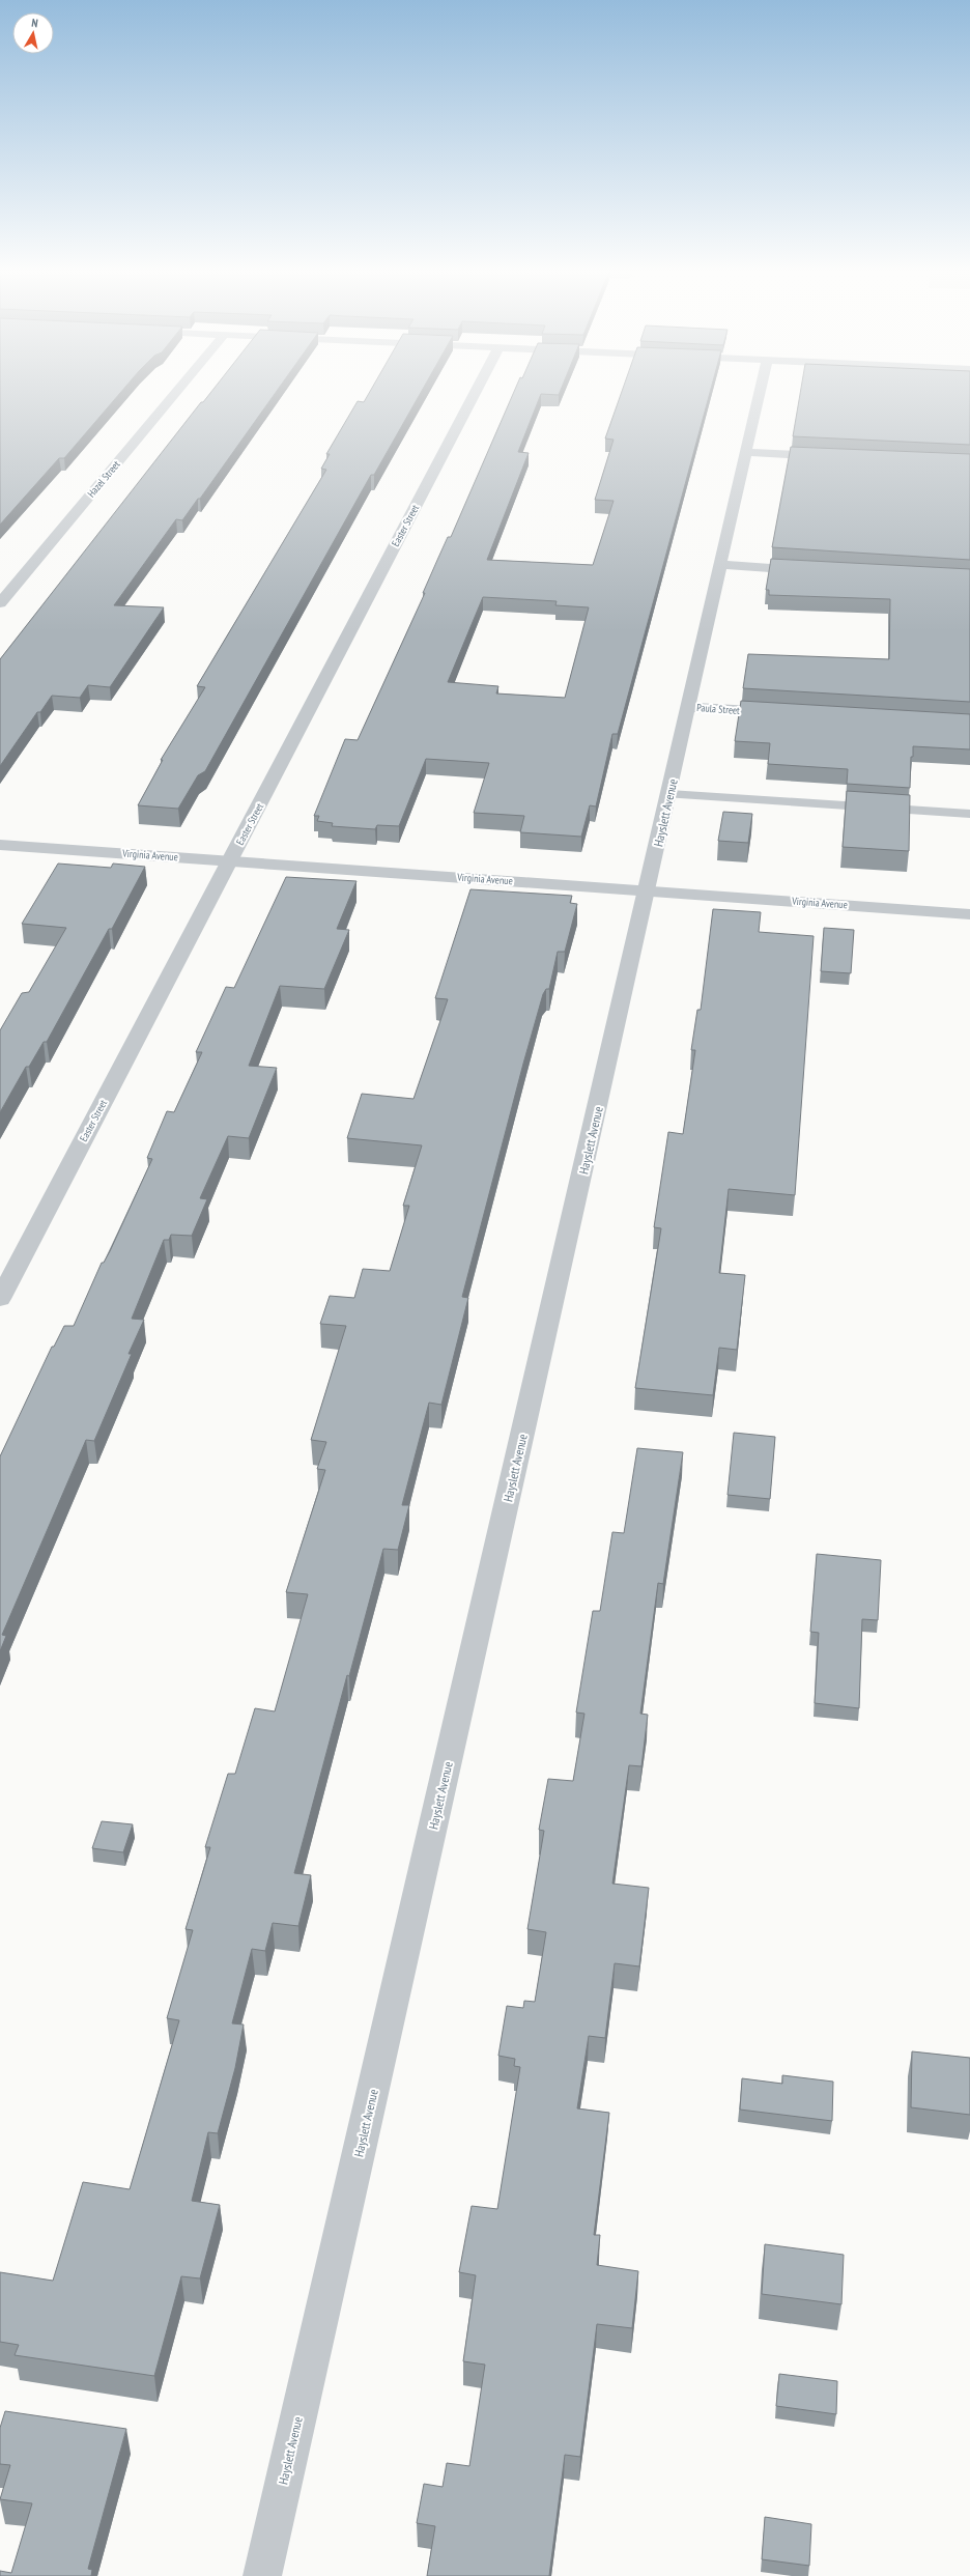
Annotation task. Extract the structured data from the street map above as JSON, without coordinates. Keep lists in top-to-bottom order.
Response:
{
  "streets": {
    "street": [
      "Hazel Street",
      "Easter Street",
      "Paula Street",
      "Hayslett Avenue",
      "Virginia Avenue"
    ]
  },
  "crossings": [
    ["Easter Street", "Virginia Avenue"],
    ["Paula Street", "Hayslett Avenue"],
    ["Hayslett Avenue", "Virginia Avenue"]
  ],
  "north": "top"
}
